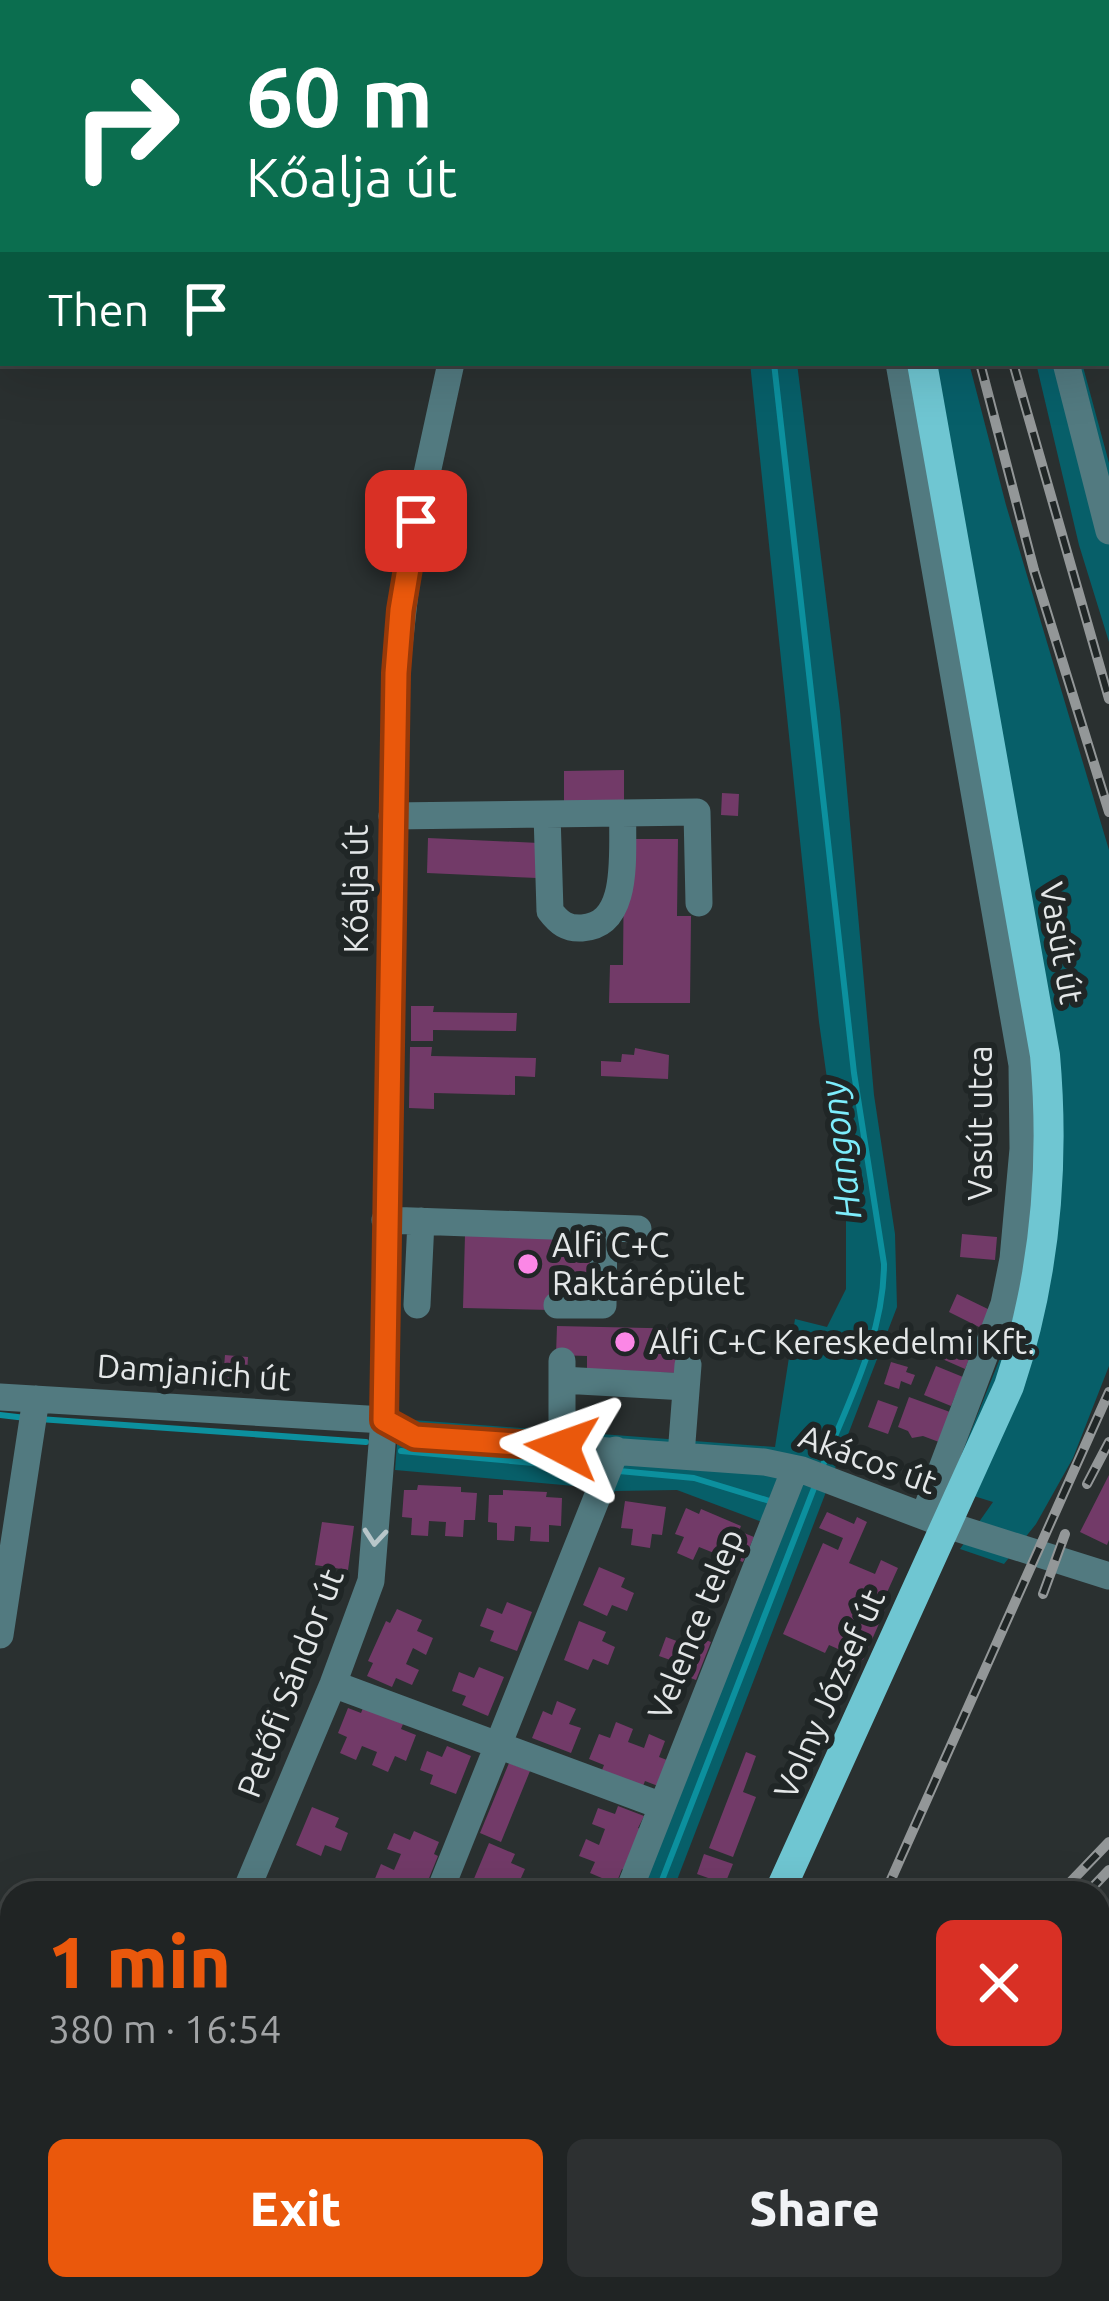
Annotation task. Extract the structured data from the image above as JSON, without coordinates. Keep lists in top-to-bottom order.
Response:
{
  "streets": {
    "main road": ["Vasút út", "Volny József út"],
    "street": [
      "Kőalja út",
      "Vasút utca",
      "Damjanich út",
      "Akácos út",
      "Velence telep",
      "Petőfi Sándor út"
    ]
  },
  "crossings": [
    ["Kőalja út", "Damjanich út"],
    ["Kőalja út", "Akácos út"],
    ["Kőalja út", "Petőfi Sándor út"],
    ["Vasút út", "Vasút utca"],
    ["Vasút út", "Akácos út"],
    ["Vasút út", "Volny József út"],
    ["Vasút utca", "Akácos út"],
    ["Vasút utca", "Volny József út"],
    ["Damjanich út", "Akácos út"],
    ["Damjanich út", "Petőfi Sándor út"],
    ["Akácos út", "Velence telep"],
    ["Akácos út", "Petőfi Sándor út"],
    ["Akácos út", "Volny József út"]
  ],
  "water": ["Hangony"],
  "places": ["Alfi C+C Raktárépület", "Alfi C+C Kereskedelmi Kft."],
  "page": {
    "turn": ["60 m", "Kőalja út"],
    "then": "Then",
    "heading": ["1 min", "380 m · 16:54"],
    "buttons": ["Exit", "Share"]
  }
}
